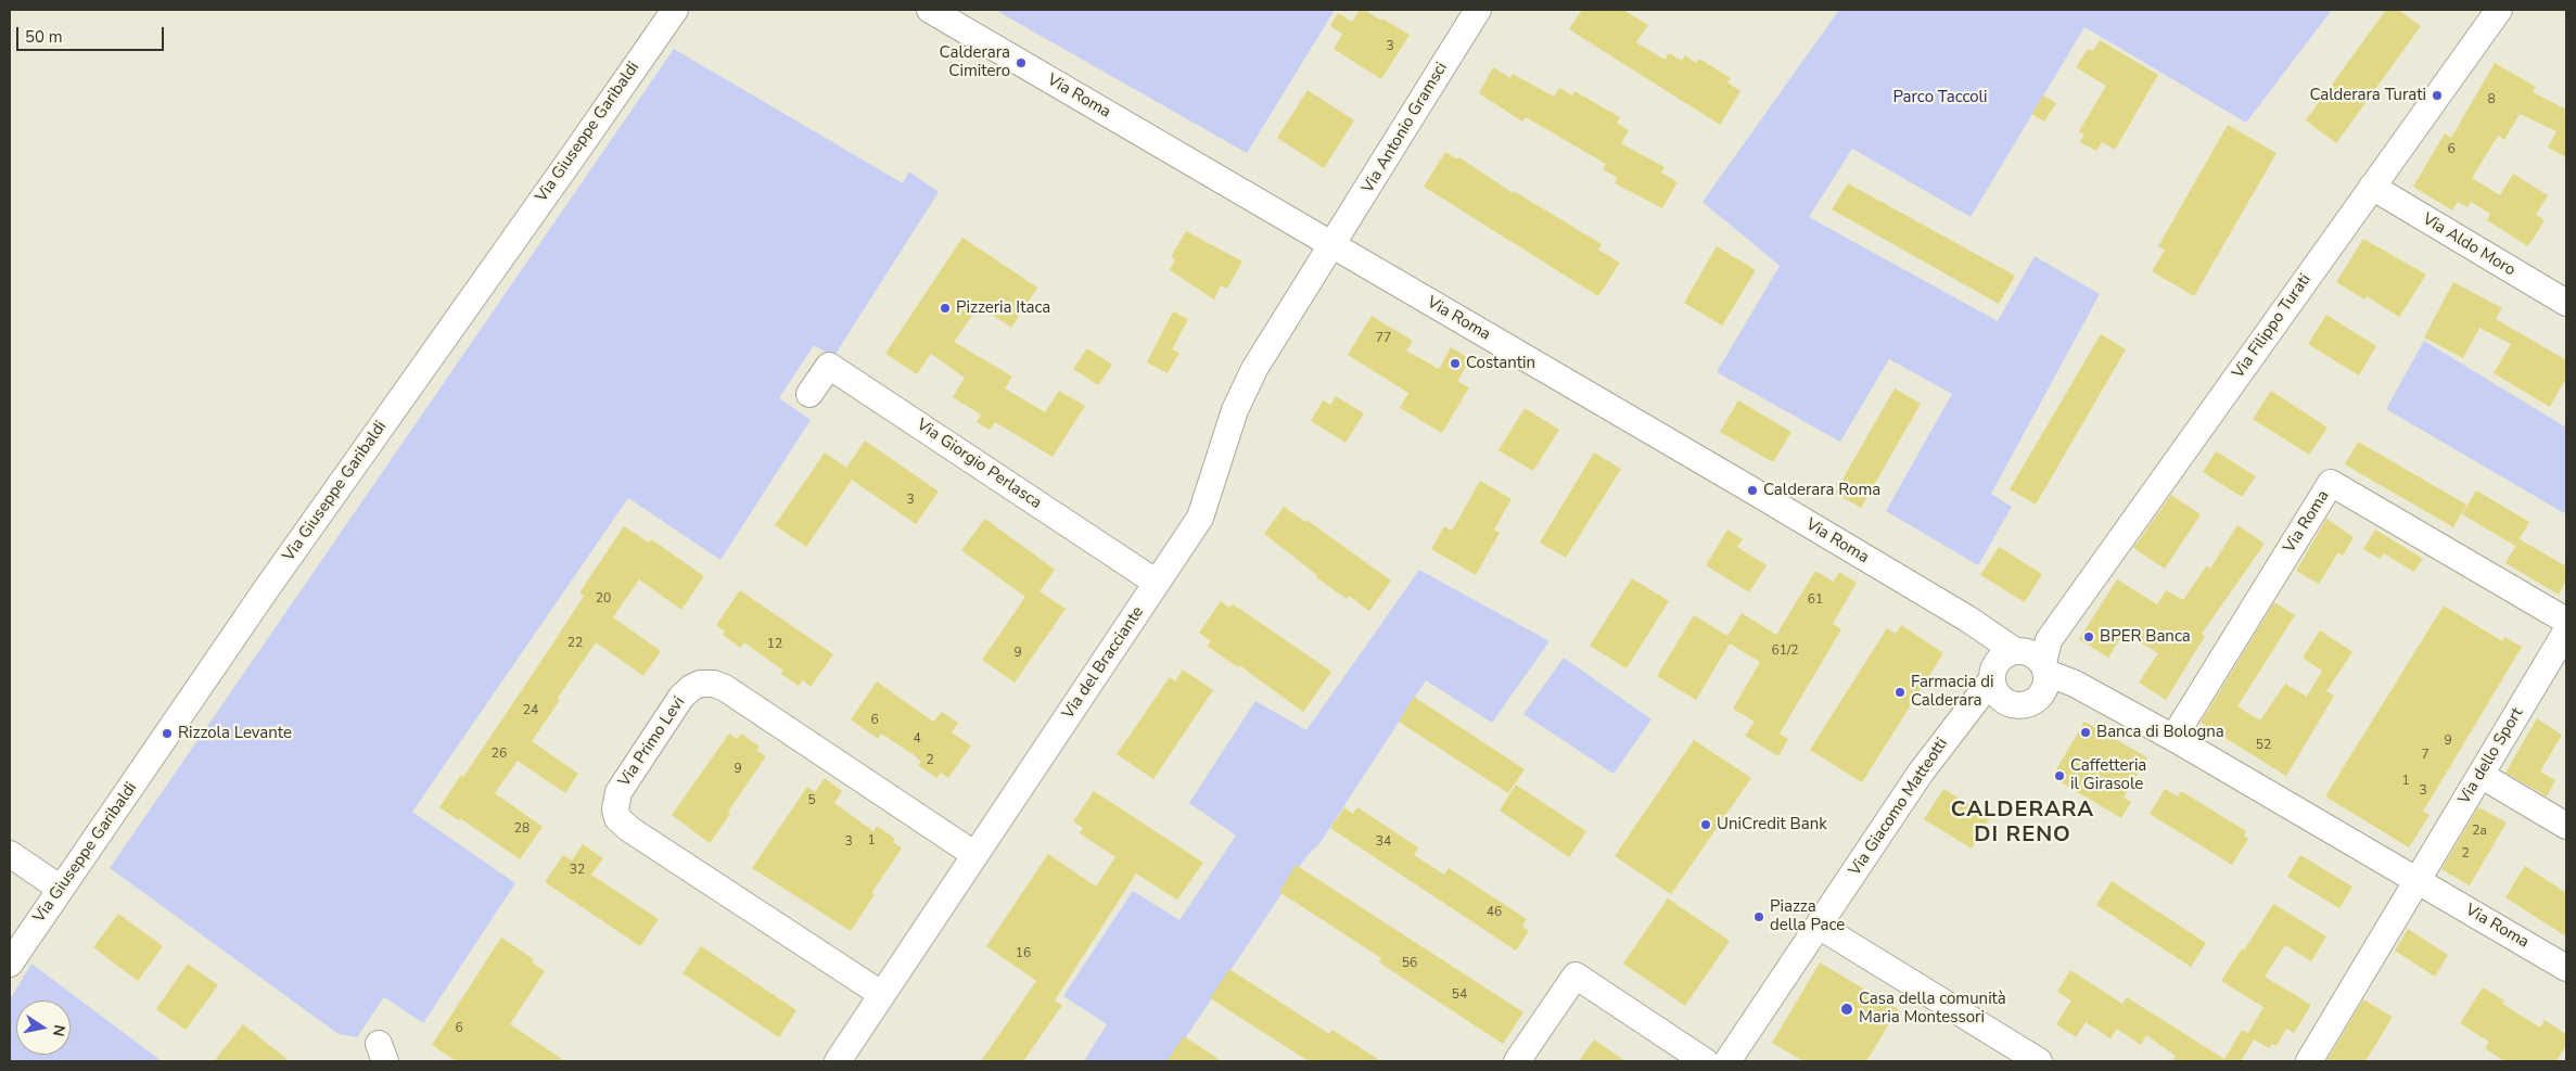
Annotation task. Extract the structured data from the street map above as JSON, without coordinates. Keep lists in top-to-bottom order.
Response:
{
  "streets": {
    "street": [
      "Via Roma",
      "Via Antonio Gramsci",
      "Via Giuseppe Garibaldi",
      "Via Aldo Moro",
      "Via Filippo Turati",
      "Via Giorgio Perlasca",
      "Via del Bracciante",
      "Via Primo Levi",
      "Via dello Sport",
      "Via Giacomo Matteotti"
    ]
  },
  "crossings": [
    ["Via Roma", "Via Antonio Gramsci"],
    ["Via Roma", "Via Filippo Turati"],
    ["Via Roma", "Via del Bracciante"],
    ["Via Roma", "Via dello Sport"],
    ["Via Roma", "Via Giacomo Matteotti"],
    ["Via Antonio Gramsci", "Via del Bracciante"],
    ["Via Aldo Moro", "Via Filippo Turati"],
    ["Via Filippo Turati", "Via Giacomo Matteotti"],
    ["Via Giorgio Perlasca", "Via del Bracciante"],
    ["Via del Bracciante", "Via Primo Levi"]
  ],
  "districts": ["CALDERARA DI RENO"],
  "parks": ["Parco Taccoli"],
  "places": [
    "Calderara Cimitero",
    "Calderara Turati",
    "Pizzeria Itaca",
    "Costantin",
    "Calderara Roma",
    "BPER Banca",
    "Farmacia di Calderara",
    "Banca di Bologna",
    "Rizzola Levante",
    "Caffetteria il Girasole",
    "UniCredit Bank",
    "Piazza della Pace",
    "Casa della comunità Maria Montessori"
  ],
  "house_numbers": [
    "3",
    "8",
    "6",
    "77",
    "3",
    "20",
    "61",
    "22",
    "12",
    "61/2",
    "9",
    "24",
    "6",
    "4",
    "9",
    "52",
    "26",
    "7",
    "2",
    "9",
    "1",
    "3",
    "5",
    "28",
    "2a",
    "1",
    "3",
    "34",
    "2",
    "32",
    "46",
    "16",
    "56",
    "54",
    "6"
  ],
  "scale_bar": "50 m",
  "north": "right"
}
